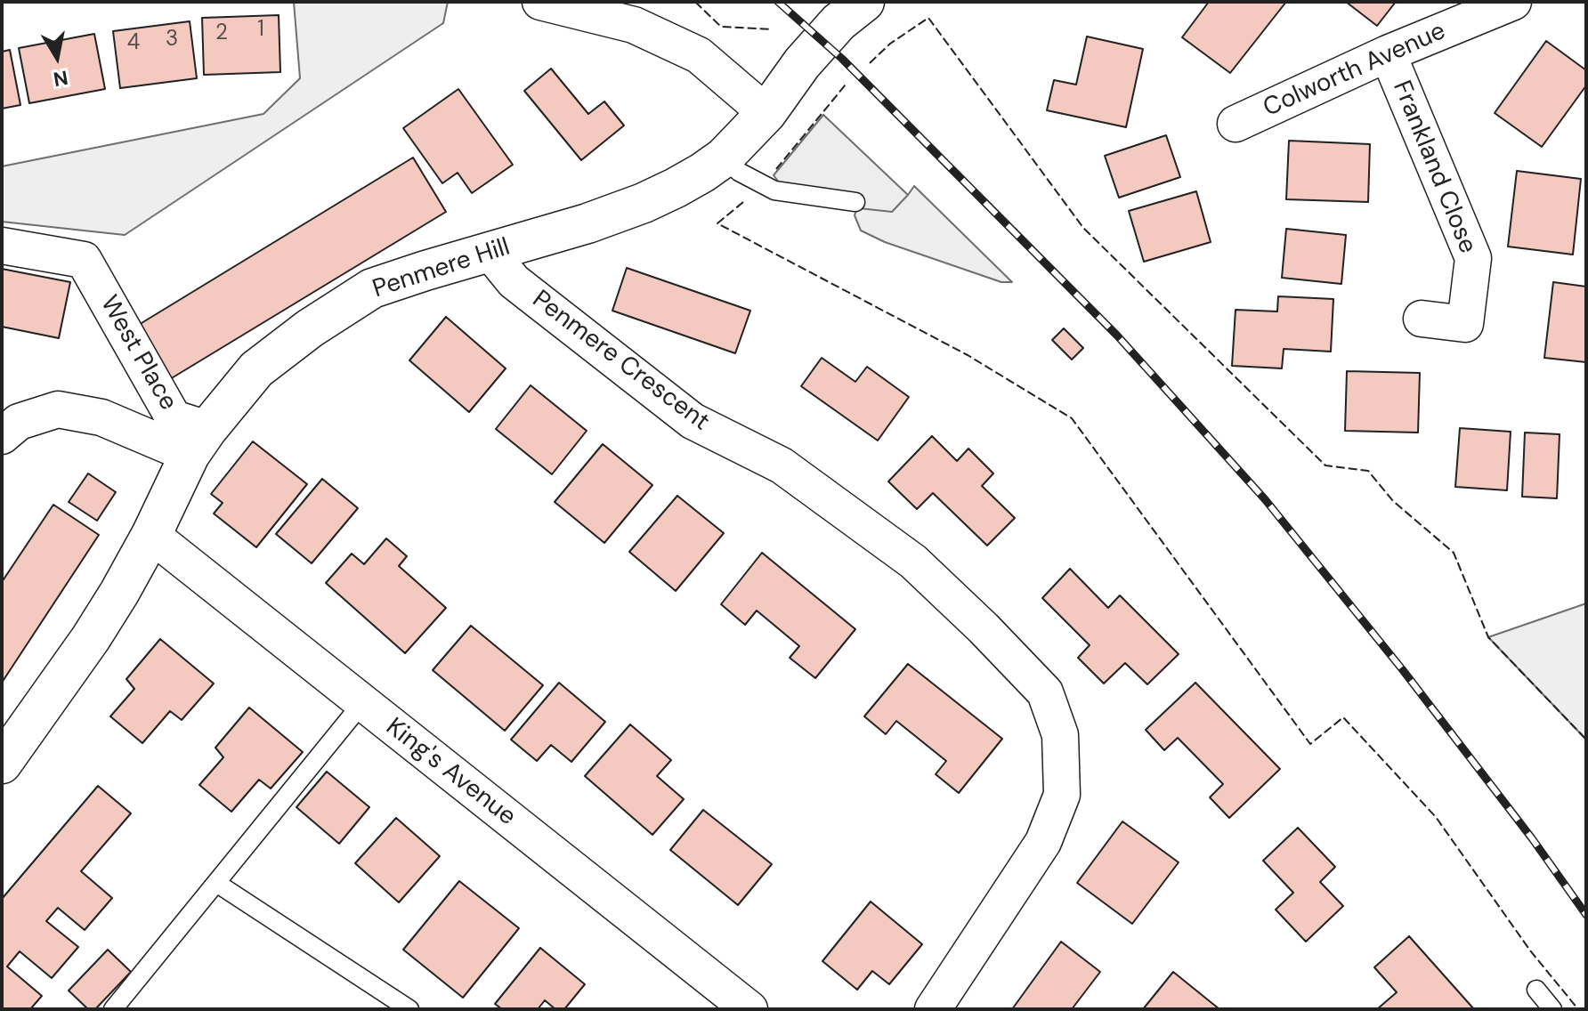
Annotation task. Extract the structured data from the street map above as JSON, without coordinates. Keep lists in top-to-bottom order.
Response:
{
  "streets": {
    "street": [
      "Colworth Avenue",
      "Frankland Close",
      "Penmere Hill",
      "West Place",
      "Penmere Crescent",
      "King's Avenue"
    ]
  },
  "crossings": [
    ["Colworth Avenue", "Frankland Close"],
    ["Penmere Hill", "West Place"],
    ["Penmere Hill", "Penmere Crescent"],
    ["Penmere Hill", "King's Avenue"]
  ],
  "house_numbers": [
    "1",
    "2",
    "3",
    "4"
  ],
  "north": "bottom"
}
